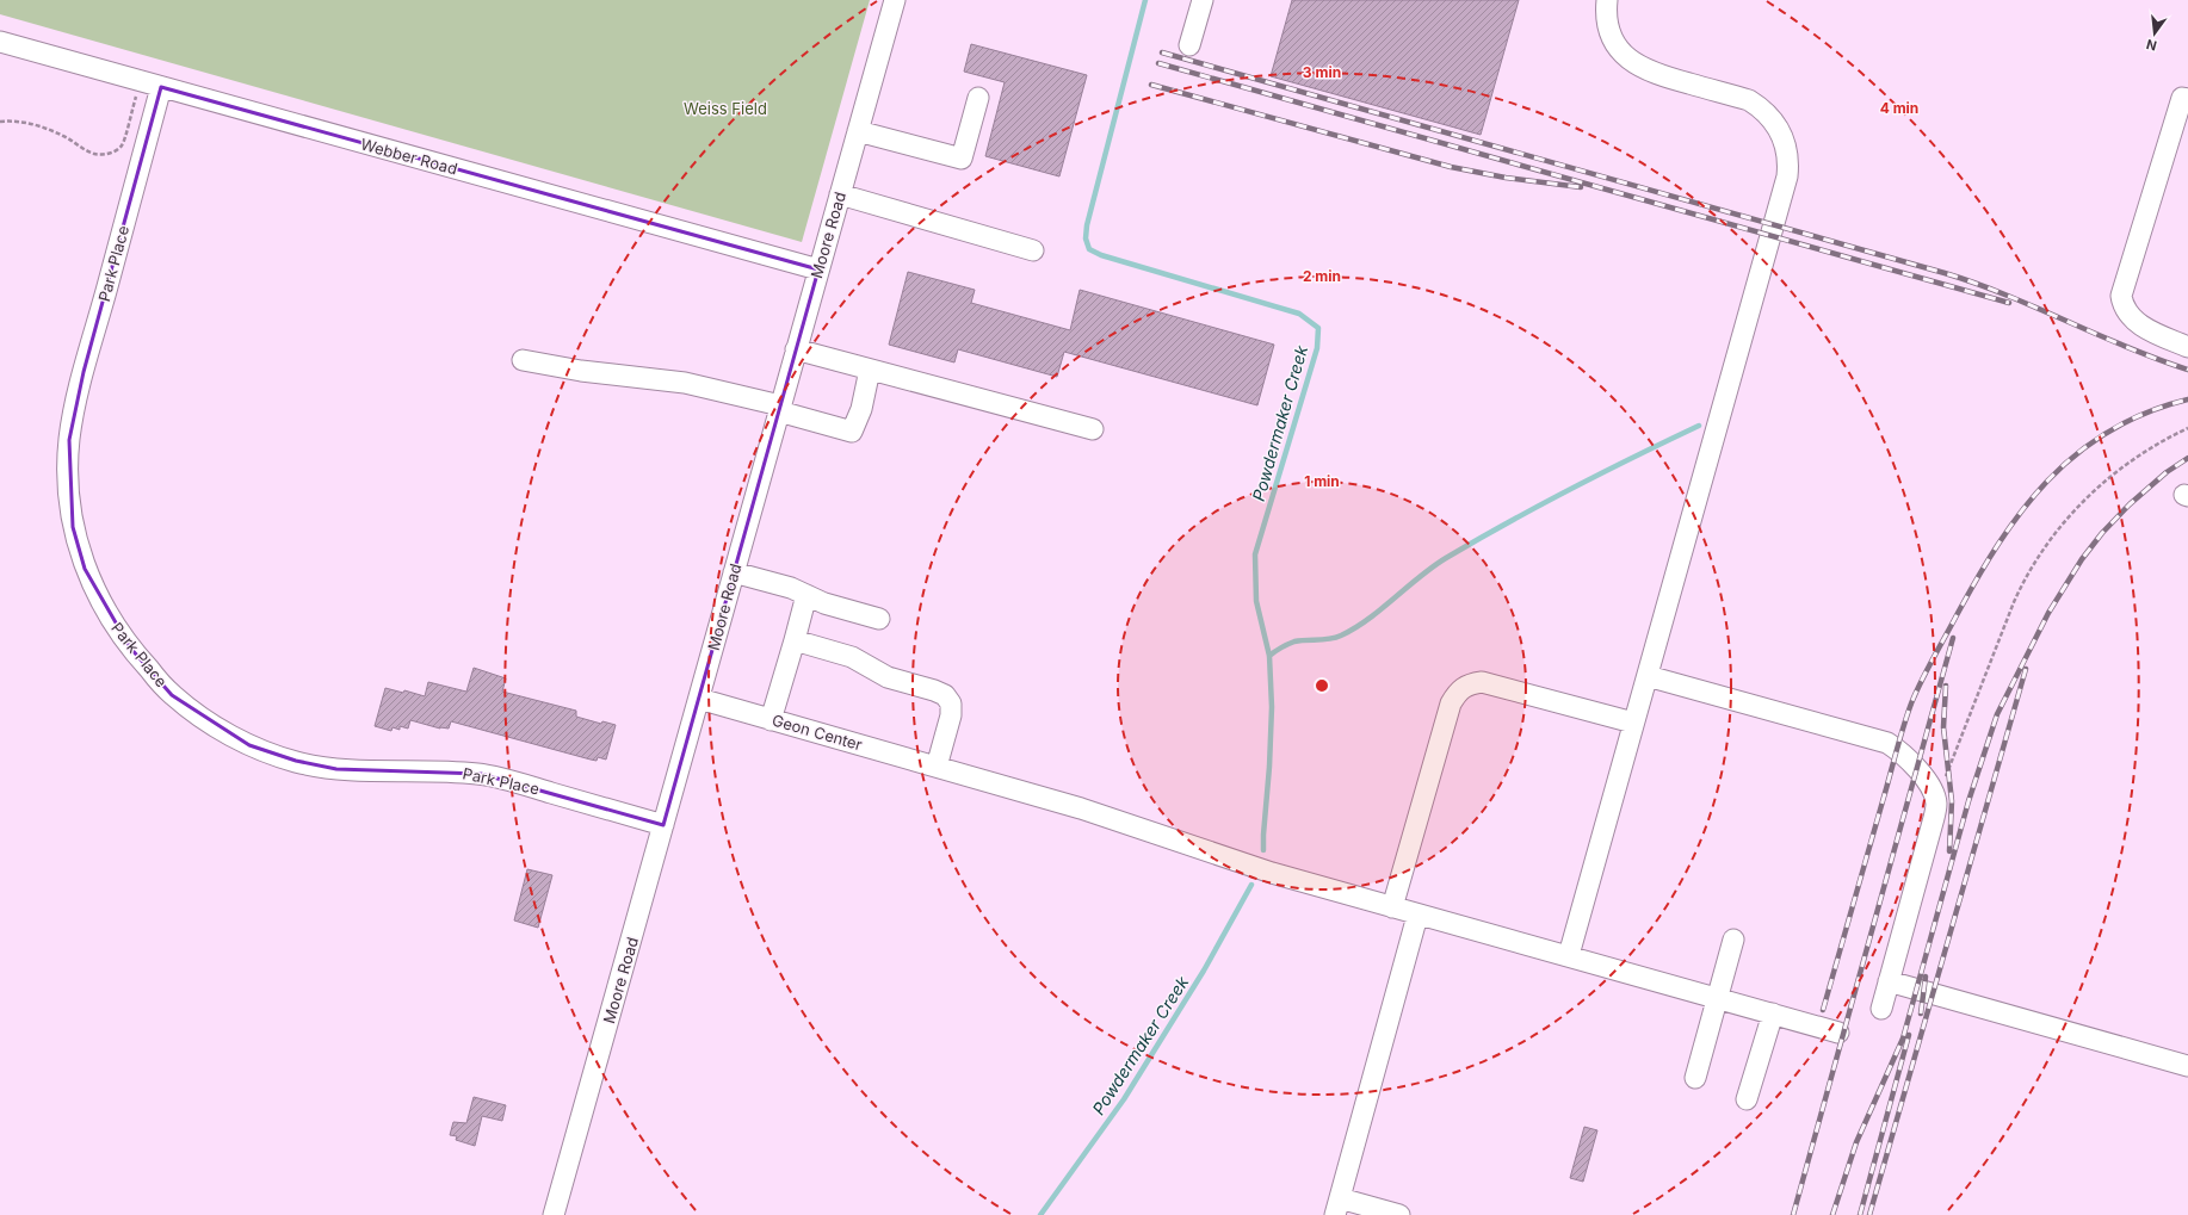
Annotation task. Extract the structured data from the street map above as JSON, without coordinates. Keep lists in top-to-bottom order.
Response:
{
  "streets": {
    "street": [
      "Webber Road",
      "Moore Road",
      "Park Place",
      "Geon Center"
    ]
  },
  "crossings": [
    ["Webber Road", "Moore Road"],
    ["Webber Road", "Park Place"],
    ["Moore Road", "Park Place"],
    ["Moore Road", "Geon Center"]
  ],
  "water": ["Powdermaker Creek"],
  "parks": ["Weiss Field"],
  "north": "bottom",
  "rings": [
    "3 min",
    "4 min",
    "2 min",
    "1 min"
  ]
}
